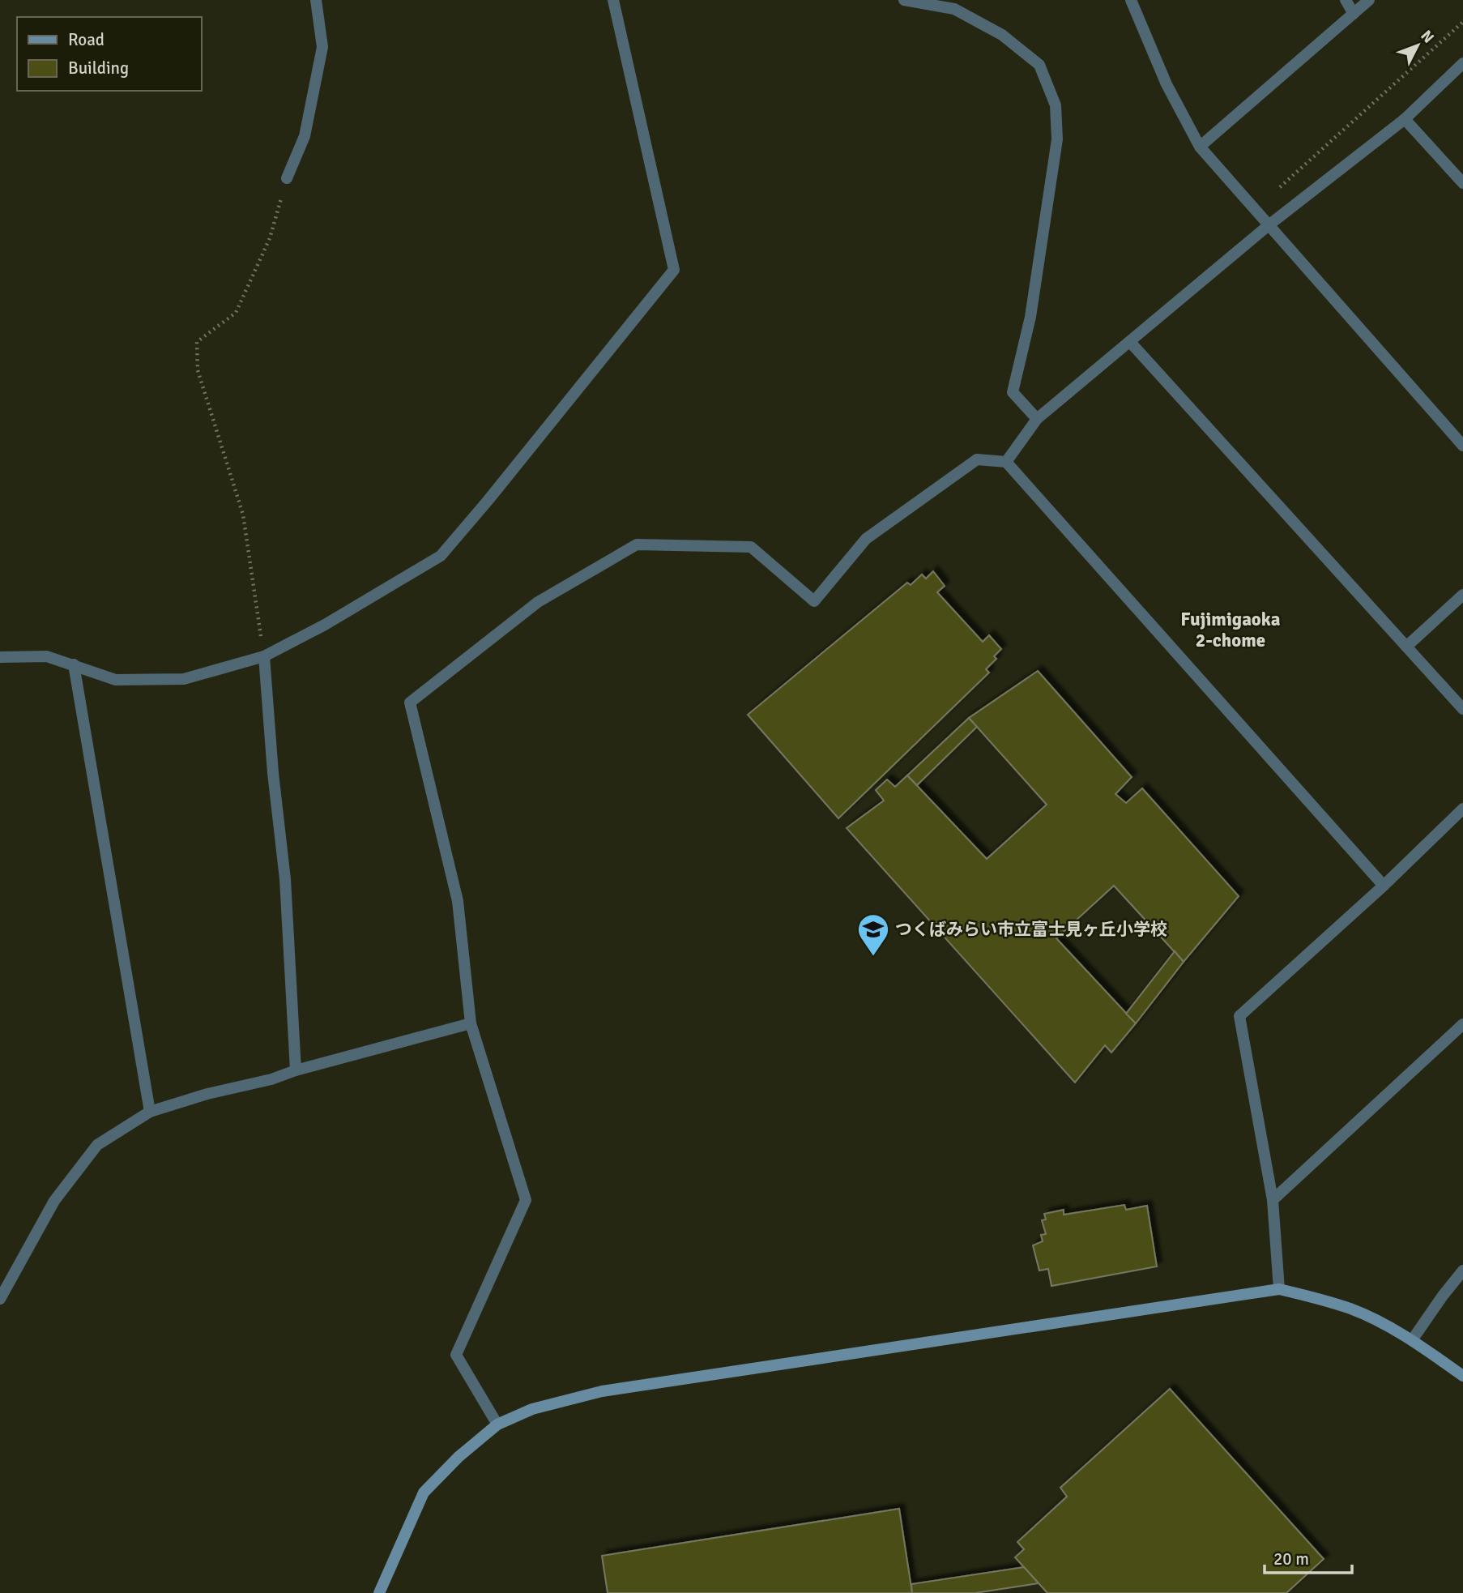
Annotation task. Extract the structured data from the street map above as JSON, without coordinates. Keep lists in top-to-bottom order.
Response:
{
  "districts": ["Fujimigaoka 2-chome"],
  "places": {
    "school or university": ["つくばみらい市立富士見ヶ丘小学校"]
  },
  "legend": ["Road", "Building"],
  "scale_bar": "20 m",
  "north": "top right"
}
